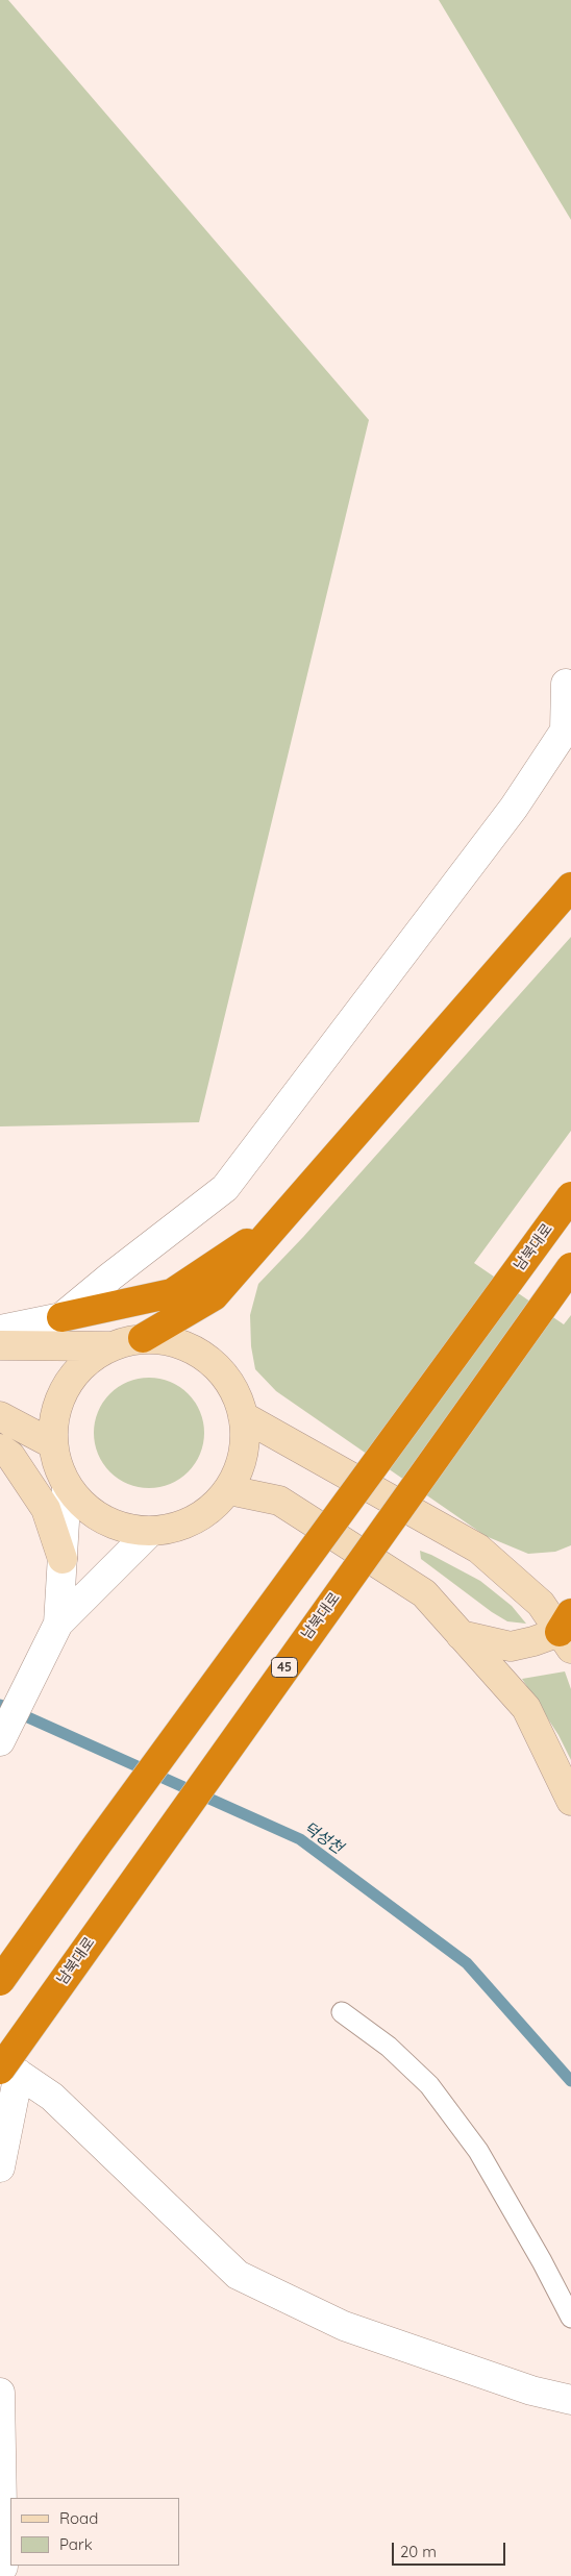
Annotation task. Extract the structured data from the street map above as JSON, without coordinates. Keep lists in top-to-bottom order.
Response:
{
  "streets": {
    "highway": ["남북대로", "45"]
  },
  "water": ["덕성천"],
  "legend": ["Road", "Park"],
  "scale_bar": "20 m"
}
